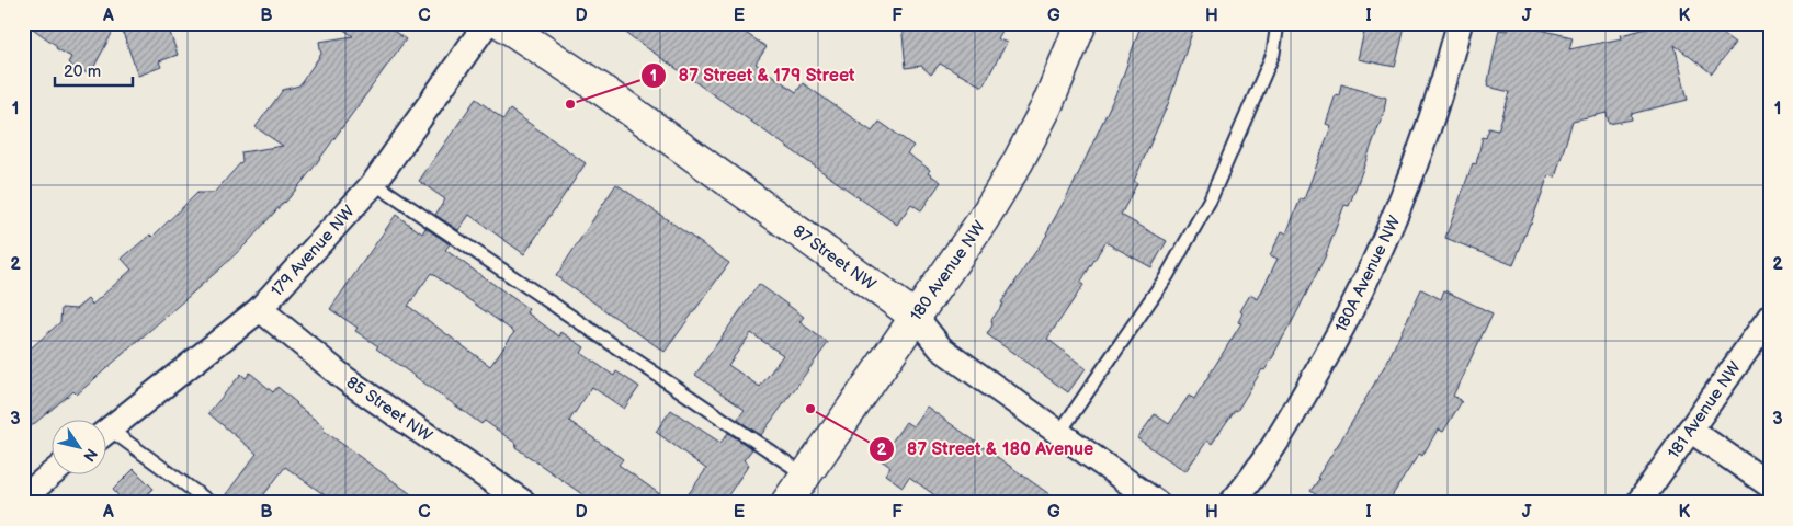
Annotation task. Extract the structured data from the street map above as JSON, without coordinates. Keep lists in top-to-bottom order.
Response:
{
  "streets": {
    "street": [
      "179 Avenue NW",
      "87 Street NW",
      "180 Avenue NW",
      "180A Avenue NW",
      "85 Street NW",
      "181 Avenue NW"
    ]
  },
  "crossings": [
    ["179 Avenue NW", "85 Street NW"],
    ["87 Street NW", "180 Avenue NW"]
  ],
  "places": ["87 Street & 179 Street", "87 Street & 180 Avenue"],
  "scale_bar": "20 m",
  "north": "bottom right",
  "grid": {
    "columns": [
      "A",
      "B",
      "C",
      "D",
      "E",
      "F",
      "G",
      "H",
      "I",
      "J",
      "K"
    ],
    "rows": ["1", "2", "3"]
  }
}
